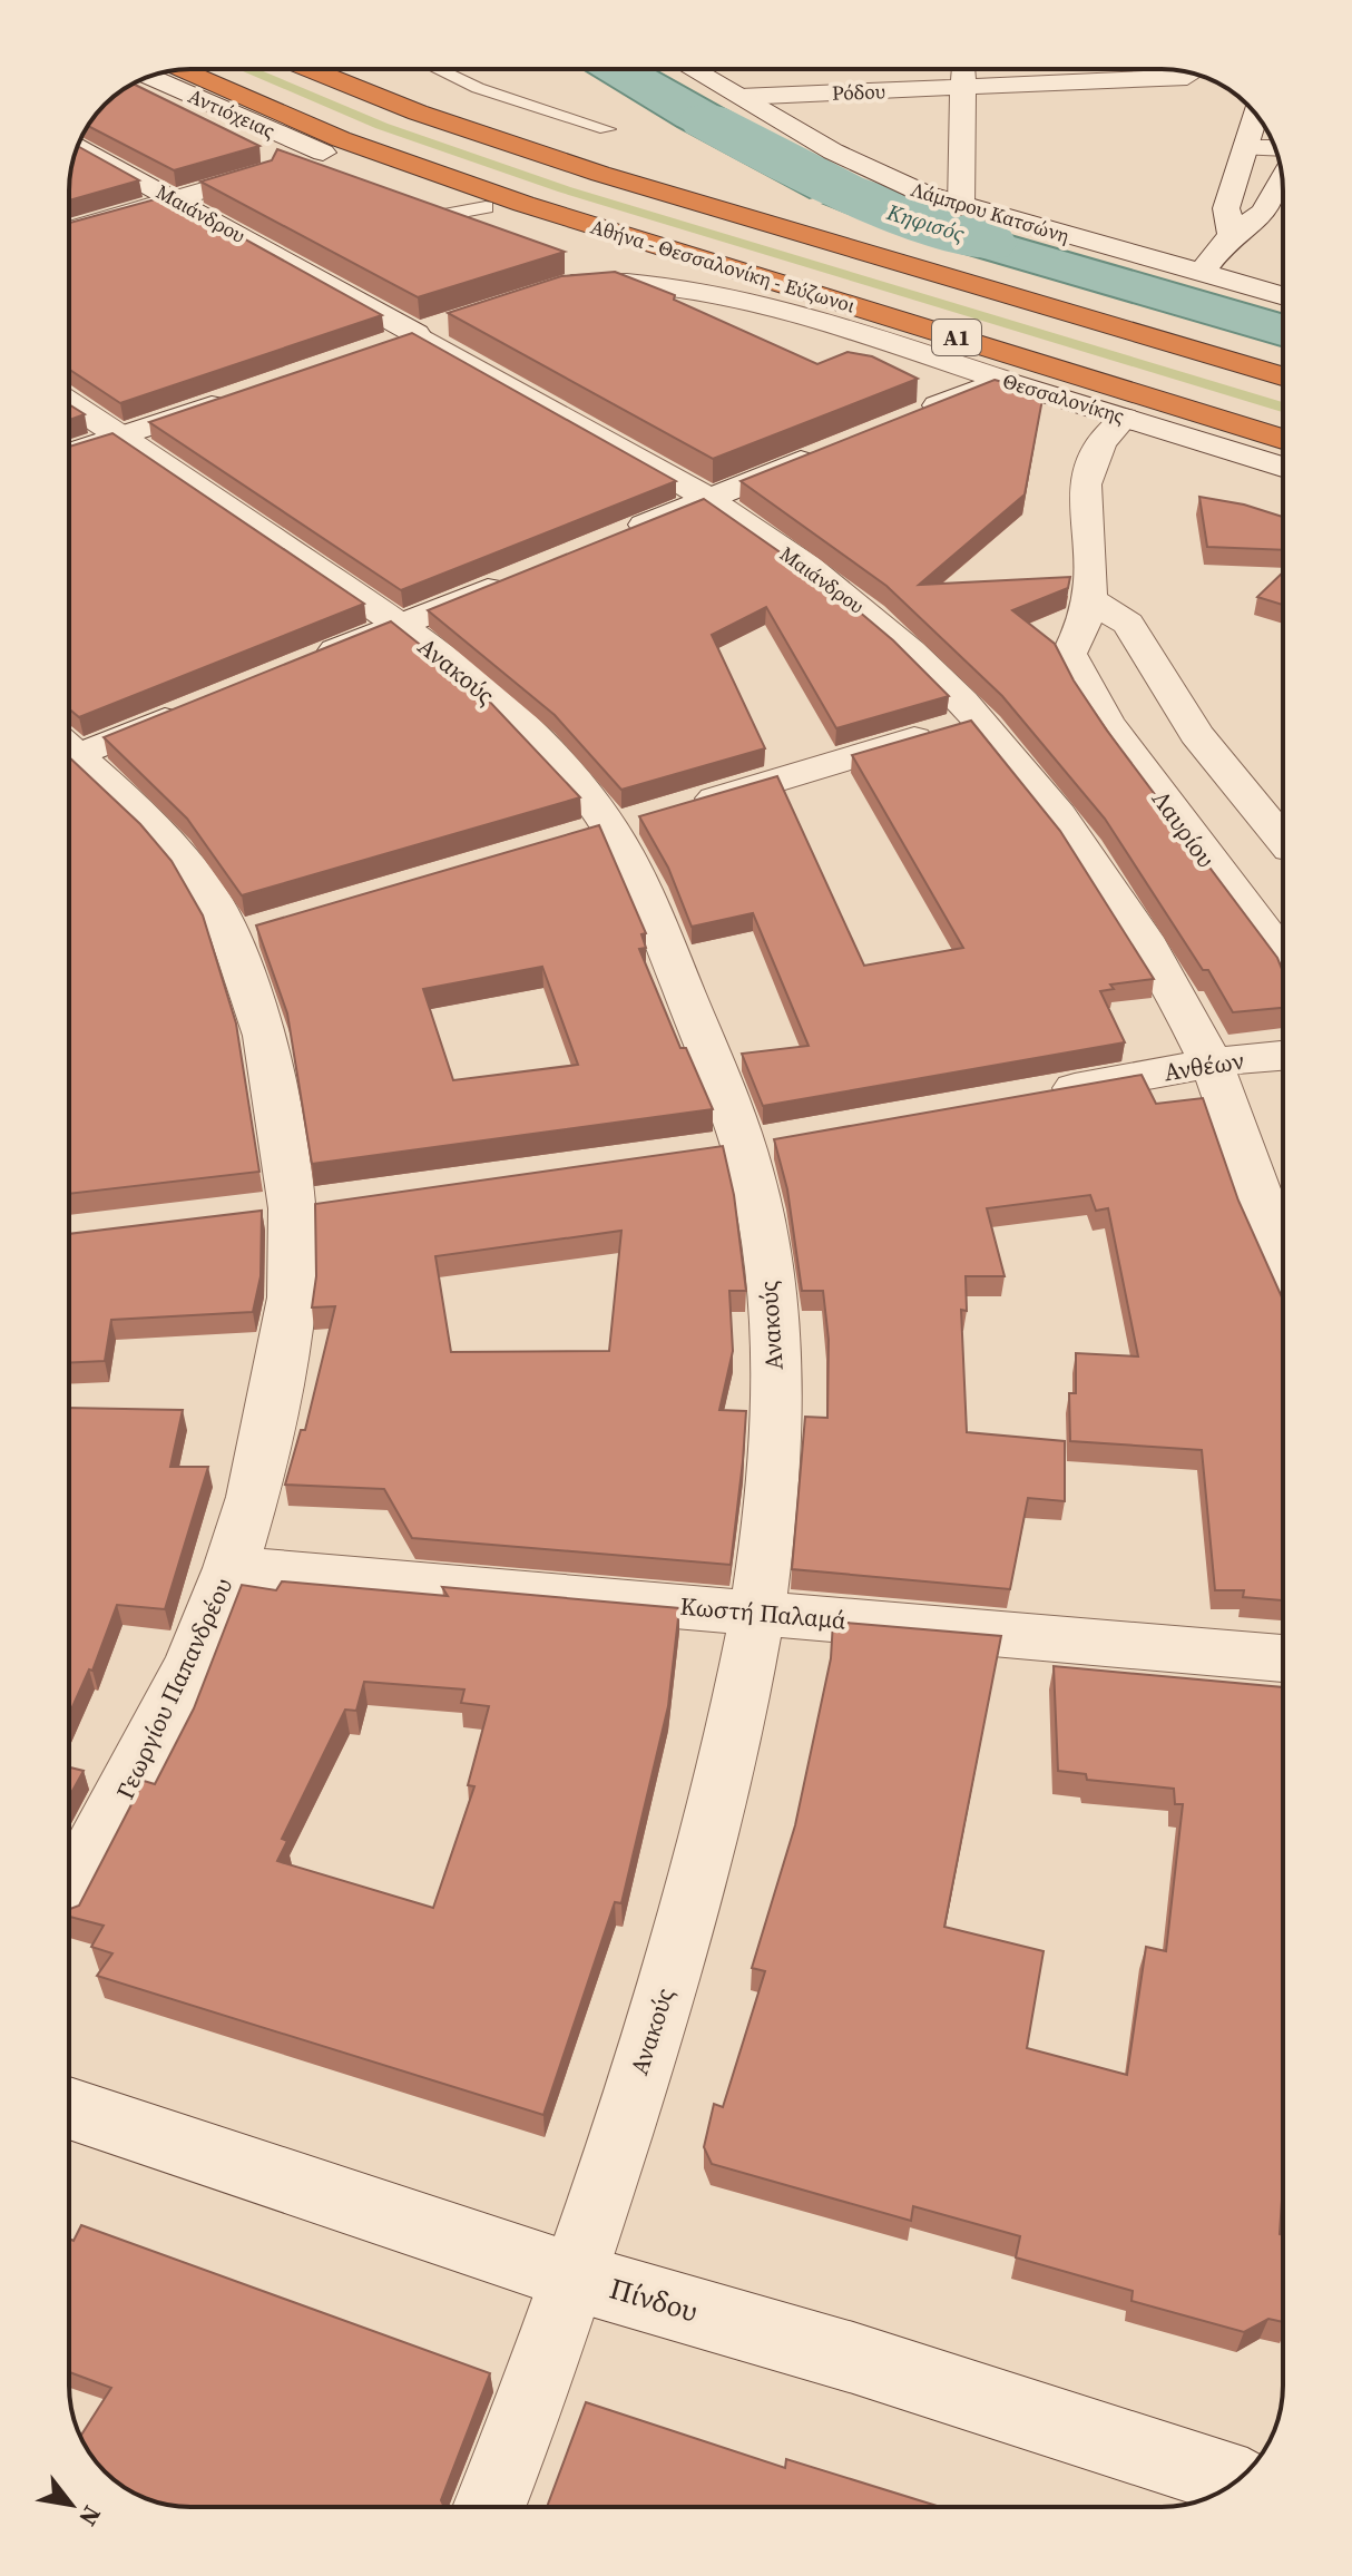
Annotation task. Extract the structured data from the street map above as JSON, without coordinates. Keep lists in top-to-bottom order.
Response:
{
  "streets": {
    "highway": ["Αθήνα - Θεσσαλονίκη - Εύζωνοι", "Α1"],
    "street": [
      "Ρόδου",
      "Αντιόχειας",
      "Λάμπρου Κατσώνη",
      "Μαιάνδρου",
      "Θεσσαλονίκης",
      "Ανακούς",
      "Λαυρίου",
      "Ανθέων",
      "Κωστή Παλαμά",
      "Γεωργίου Παπανδρέου",
      "Πίνδου"
    ]
  },
  "crossings": [
    ["Ρόδου", "Λάμπρου Κατσώνη"],
    ["Μαιάνδρου", "Ανθέων"],
    ["Θεσσαλονίκης", "Λαυρίου"],
    ["Ανακούς", "Κωστή Παλαμά"],
    ["Ανακούς", "Πίνδου"],
    ["Κωστή Παλαμά", "Γεωργίου Παπανδρέου"]
  ],
  "water": ["Κηφισός"],
  "north": "bottom right"
}
